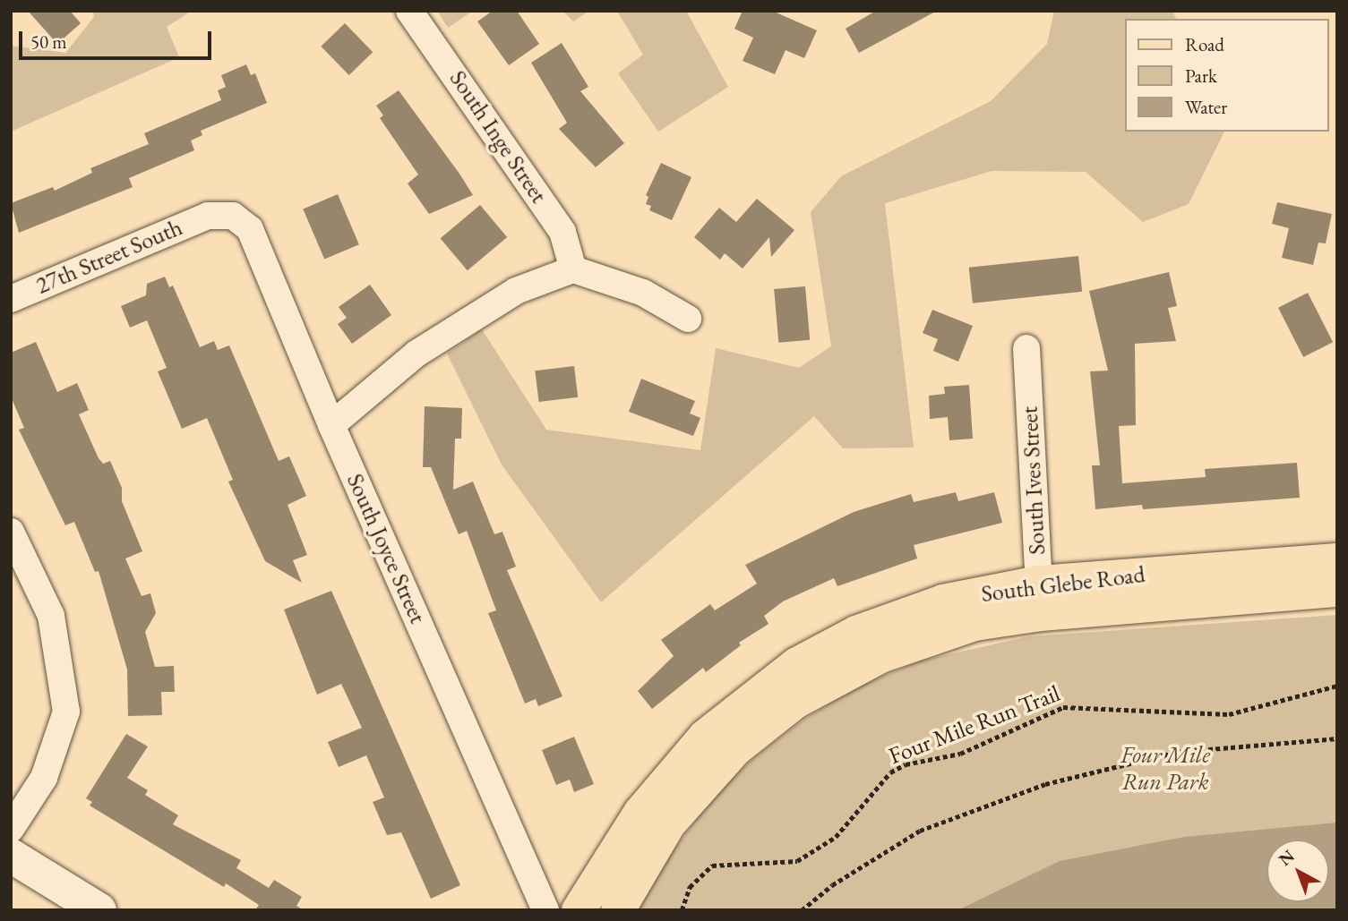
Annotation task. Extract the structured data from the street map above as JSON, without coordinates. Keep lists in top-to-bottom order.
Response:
{
  "streets": {
    "main road": ["South Glebe Road"],
    "street": [
      "South Inge Street",
      "27th Street South",
      "South Ives Street",
      "South Joyce Street"
    ],
    "path": ["Four Mile Run Trail"]
  },
  "crossings": [
    ["27th Street South", "South Joyce Street"],
    ["South Ives Street", "South Glebe Road"]
  ],
  "parks": ["Four Mile Run Park"],
  "legend": ["Road", "Park", "Water"],
  "scale_bar": "50 m",
  "north": "top left"
}
